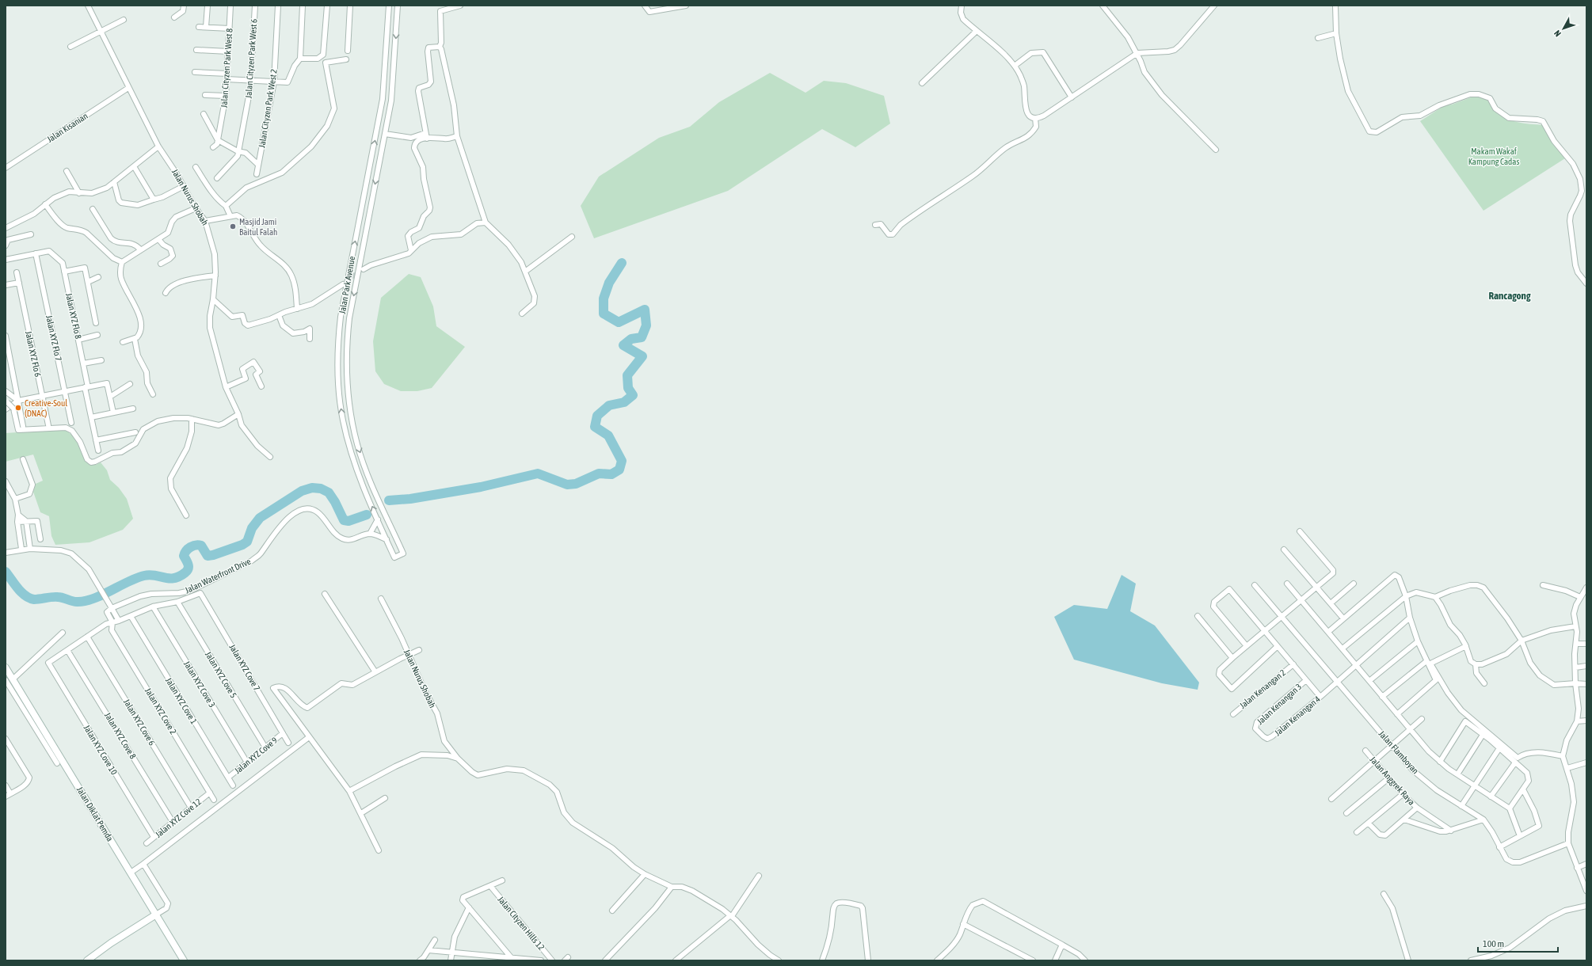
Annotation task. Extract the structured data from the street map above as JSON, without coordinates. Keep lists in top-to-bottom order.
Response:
{
  "streets": {
    "street": [
      "Jalan Cityzen Park West 6",
      "Jalan Cityzen Park West 8",
      "Jalan Cityzen Park West 2",
      "Jalan Kisanian",
      "Jalan Nurus Shobah",
      "Jalan Park Avenue",
      "Jalan XYZ Flo 8",
      "Jalan XYZ Flo 7",
      "Jalan XYZ Flo 6",
      "Jalan Waterfront Drive",
      "Jalan XYZ Cove 7",
      "Jalan XYZ Cove 5",
      "Jalan XYZ Cove 3",
      "Jalan Kenangan 2",
      "Jalan XYZ Cove 1",
      "Jalan Kenangan 3",
      "Jalan XYZ Cove 2",
      "Jalan Kenangan 4",
      "Jalan XYZ Cove 6",
      "Jalan XYZ Cove 8",
      "Jalan XYZ Cove 10",
      "Jalan Flamboyan",
      "Jalan XYZ Cove 9",
      "Jalan Anggrek Raya",
      "Jalan Diklat Pemda",
      "Jalan XYZ Cove 12",
      "Jalan Cityzen Hills 12"
    ]
  },
  "crossings": [
    ["Jalan Kisanian", "Jalan Nurus Shobah"],
    ["Jalan XYZ Flo 8", "Jalan XYZ Flo 7"],
    ["Jalan Waterfront Drive", "Jalan XYZ Cove 2"],
    ["Jalan XYZ Cove 7", "Jalan XYZ Cove 5"],
    ["Jalan XYZ Cove 7", "Jalan XYZ Cove 9"],
    ["Jalan XYZ Cove 5", "Jalan XYZ Cove 9"],
    ["Jalan XYZ Cove 3", "Jalan XYZ Cove 9"],
    ["Jalan XYZ Cove 1", "Jalan XYZ Cove 9"],
    ["Jalan Kenangan 3", "Jalan Kenangan 4"],
    ["Jalan XYZ Cove 2", "Jalan XYZ Cove 12"],
    ["Jalan Kenangan 4", "Jalan Flamboyan"],
    ["Jalan XYZ Cove 6", "Jalan XYZ Cove 12"],
    ["Jalan XYZ Cove 8", "Jalan XYZ Cove 10"],
    ["Jalan XYZ Cove 8", "Jalan XYZ Cove 12"],
    ["Jalan XYZ Cove 10", "Jalan XYZ Cove 12"]
  ],
  "districts": ["Rancagong"],
  "parks": ["Makam Wakaf Kampung Cadas"],
  "places": ["Masjid Jami Baitul Falah", "Creative-Soul (DNAC)"],
  "scale_bar": "100 m",
  "north": "bottom left"
}
